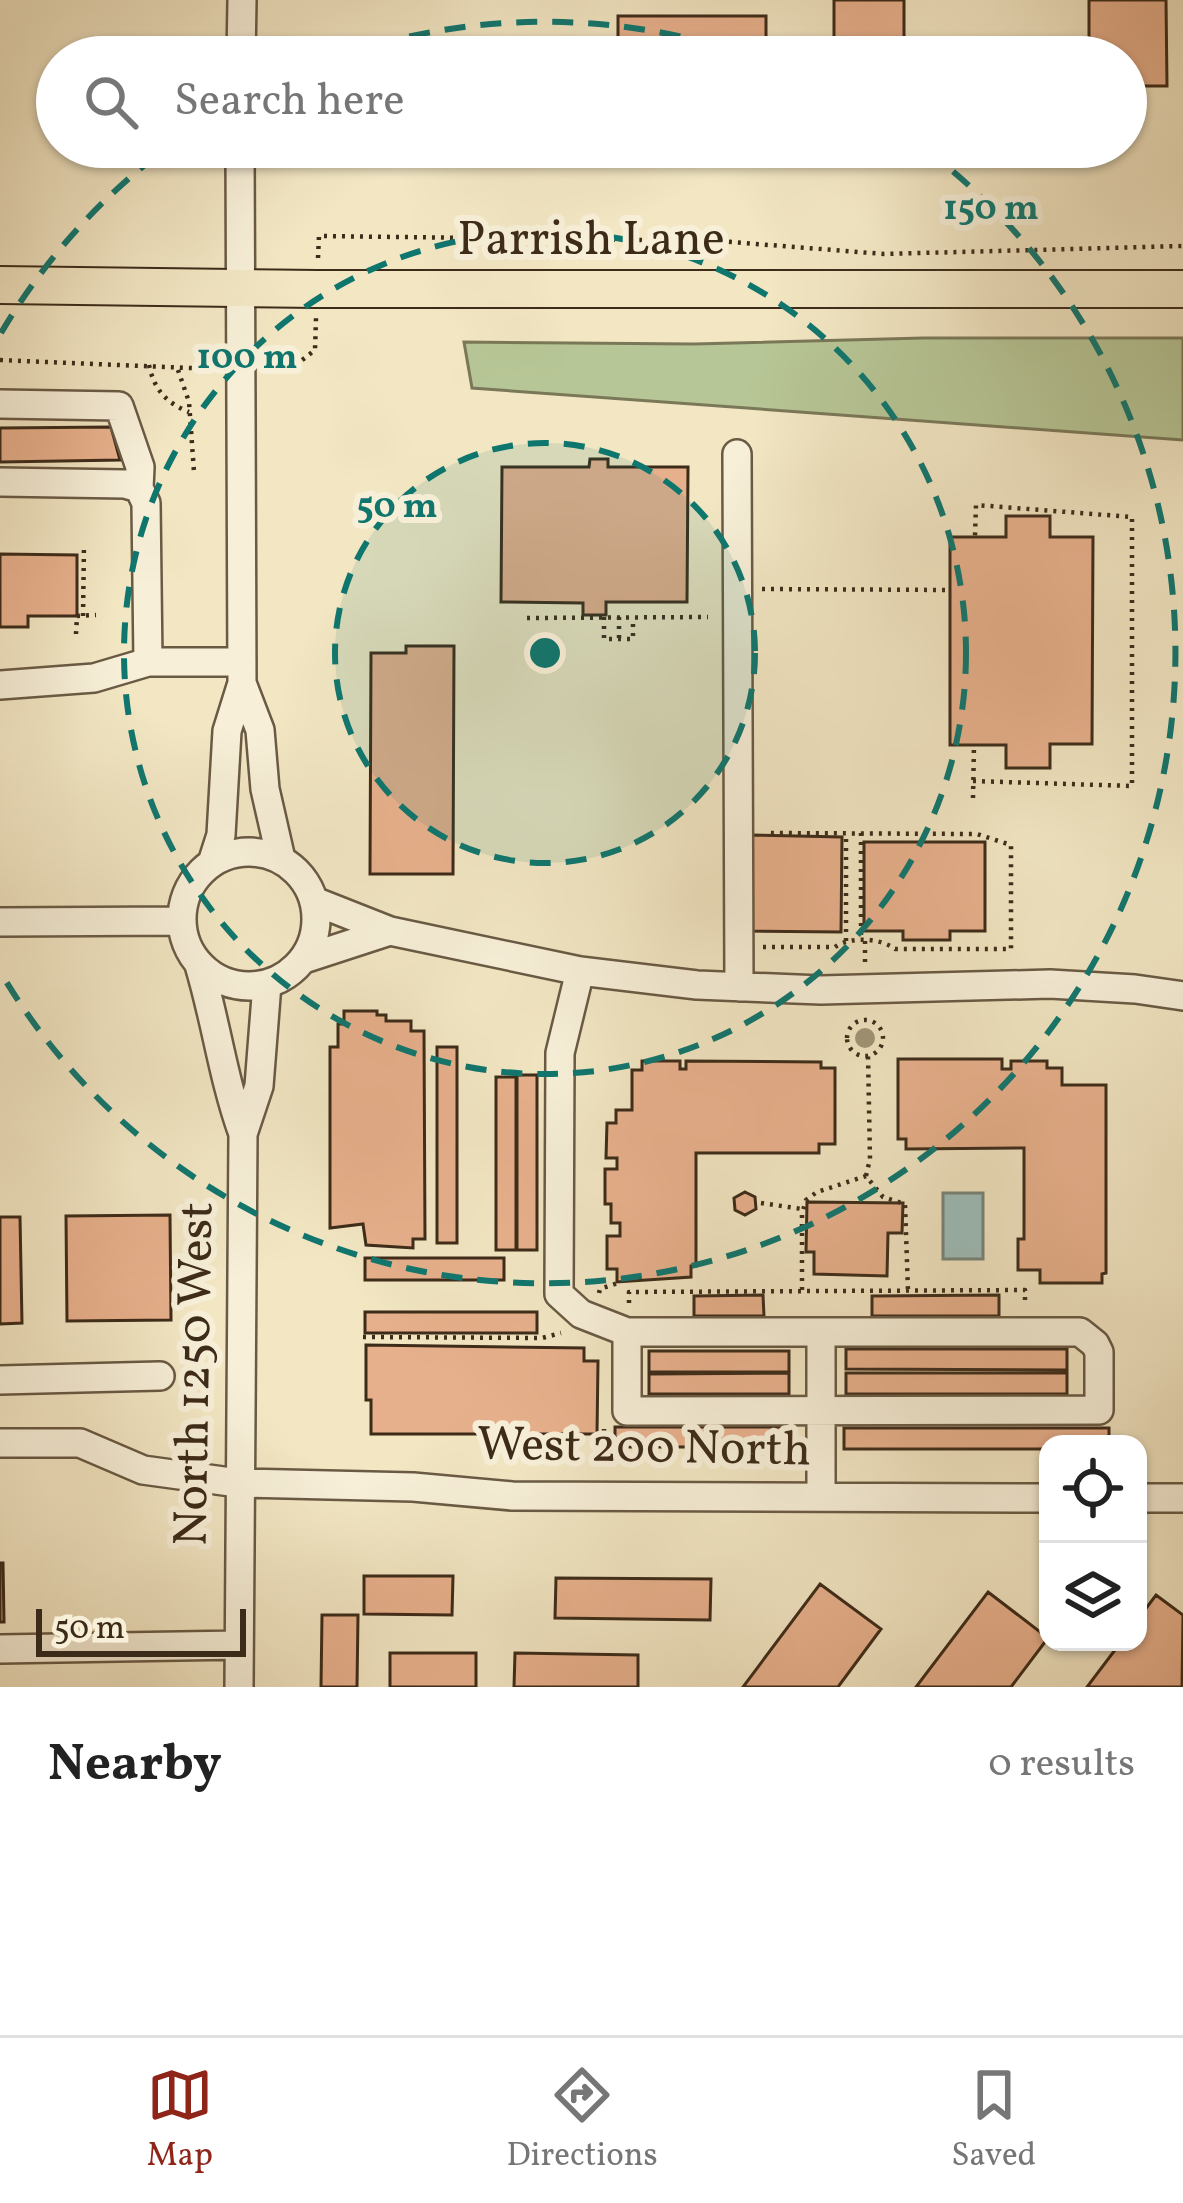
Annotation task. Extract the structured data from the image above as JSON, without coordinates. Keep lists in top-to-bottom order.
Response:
{
  "streets": {
    "main road": ["Parrish Lane"],
    "street": ["North 1250 West", "West 200 North"]
  },
  "crossings": [
    ["North 1250 West", "West 200 North"]
  ],
  "scale_bar": "50 m",
  "page": {
    "search": "Search here",
    "scale": "50 m",
    "heading": ["Nearby", "0 results"],
    "nav": ["Map", "Directions", "Saved"]
  },
  "rings": ["150 m", "100 m", "50 m"]
}
